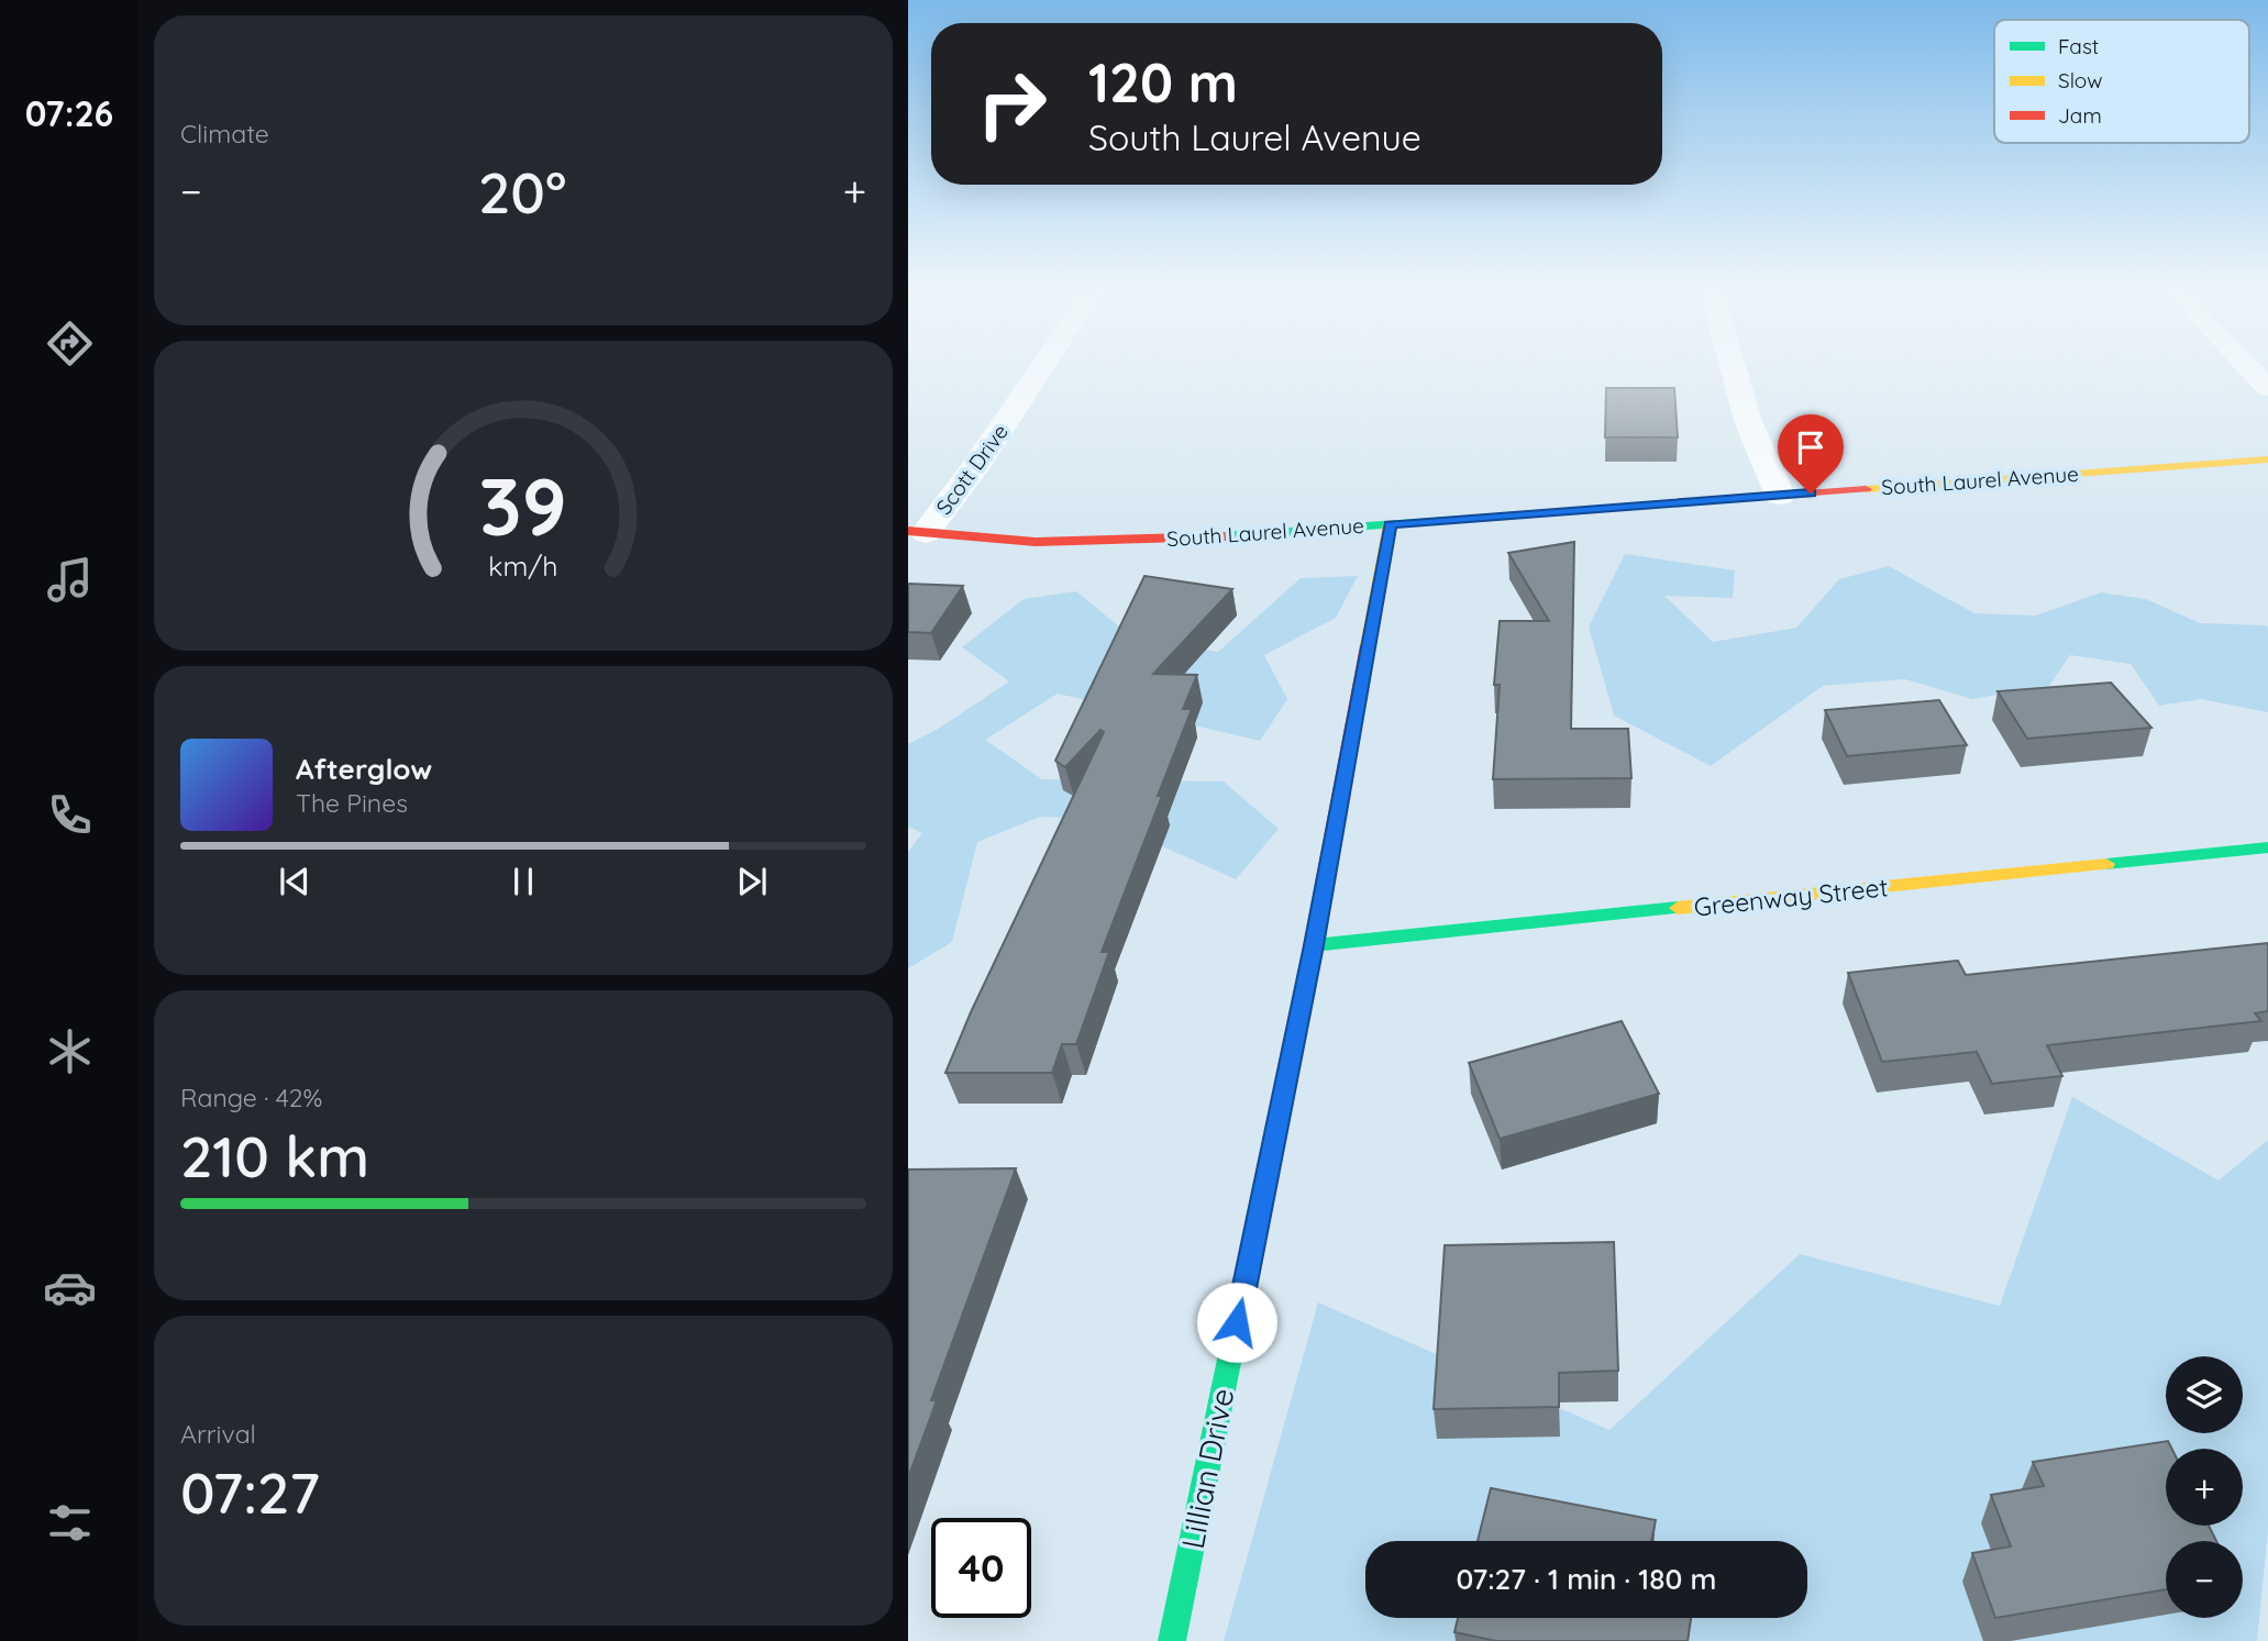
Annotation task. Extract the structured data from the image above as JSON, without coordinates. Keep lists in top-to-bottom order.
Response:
{
  "streets": {
    "street": [
      "Scott Drive",
      "South Laurel Avenue",
      "Greenway Street",
      "Lillian Drive"
    ]
  },
  "crossings": [
    ["Scott Drive", "South Laurel Avenue"],
    ["South Laurel Avenue", "Lillian Drive"],
    ["Greenway Street", "Lillian Drive"]
  ],
  "legend": ["Fast", "Slow", "Jam"],
  "page": {
    "tabs": "07:26",
    "tile": [
      "Climate",
      ["Range · 42%", "210 km"],
      ["Arrival", "07:27"]
    ],
    "turn": ["120 m", "South Laurel Avenue"],
    "heat": ["−", "20°", "+"],
    "song": ["Afterglow", "The Pines"],
    "map_buttons": ["+", "−"],
    "limit": "40",
    "trip": "07:27 · 1 min · 180 m",
    "gauge": ["39", "km/h"]
  }
}
